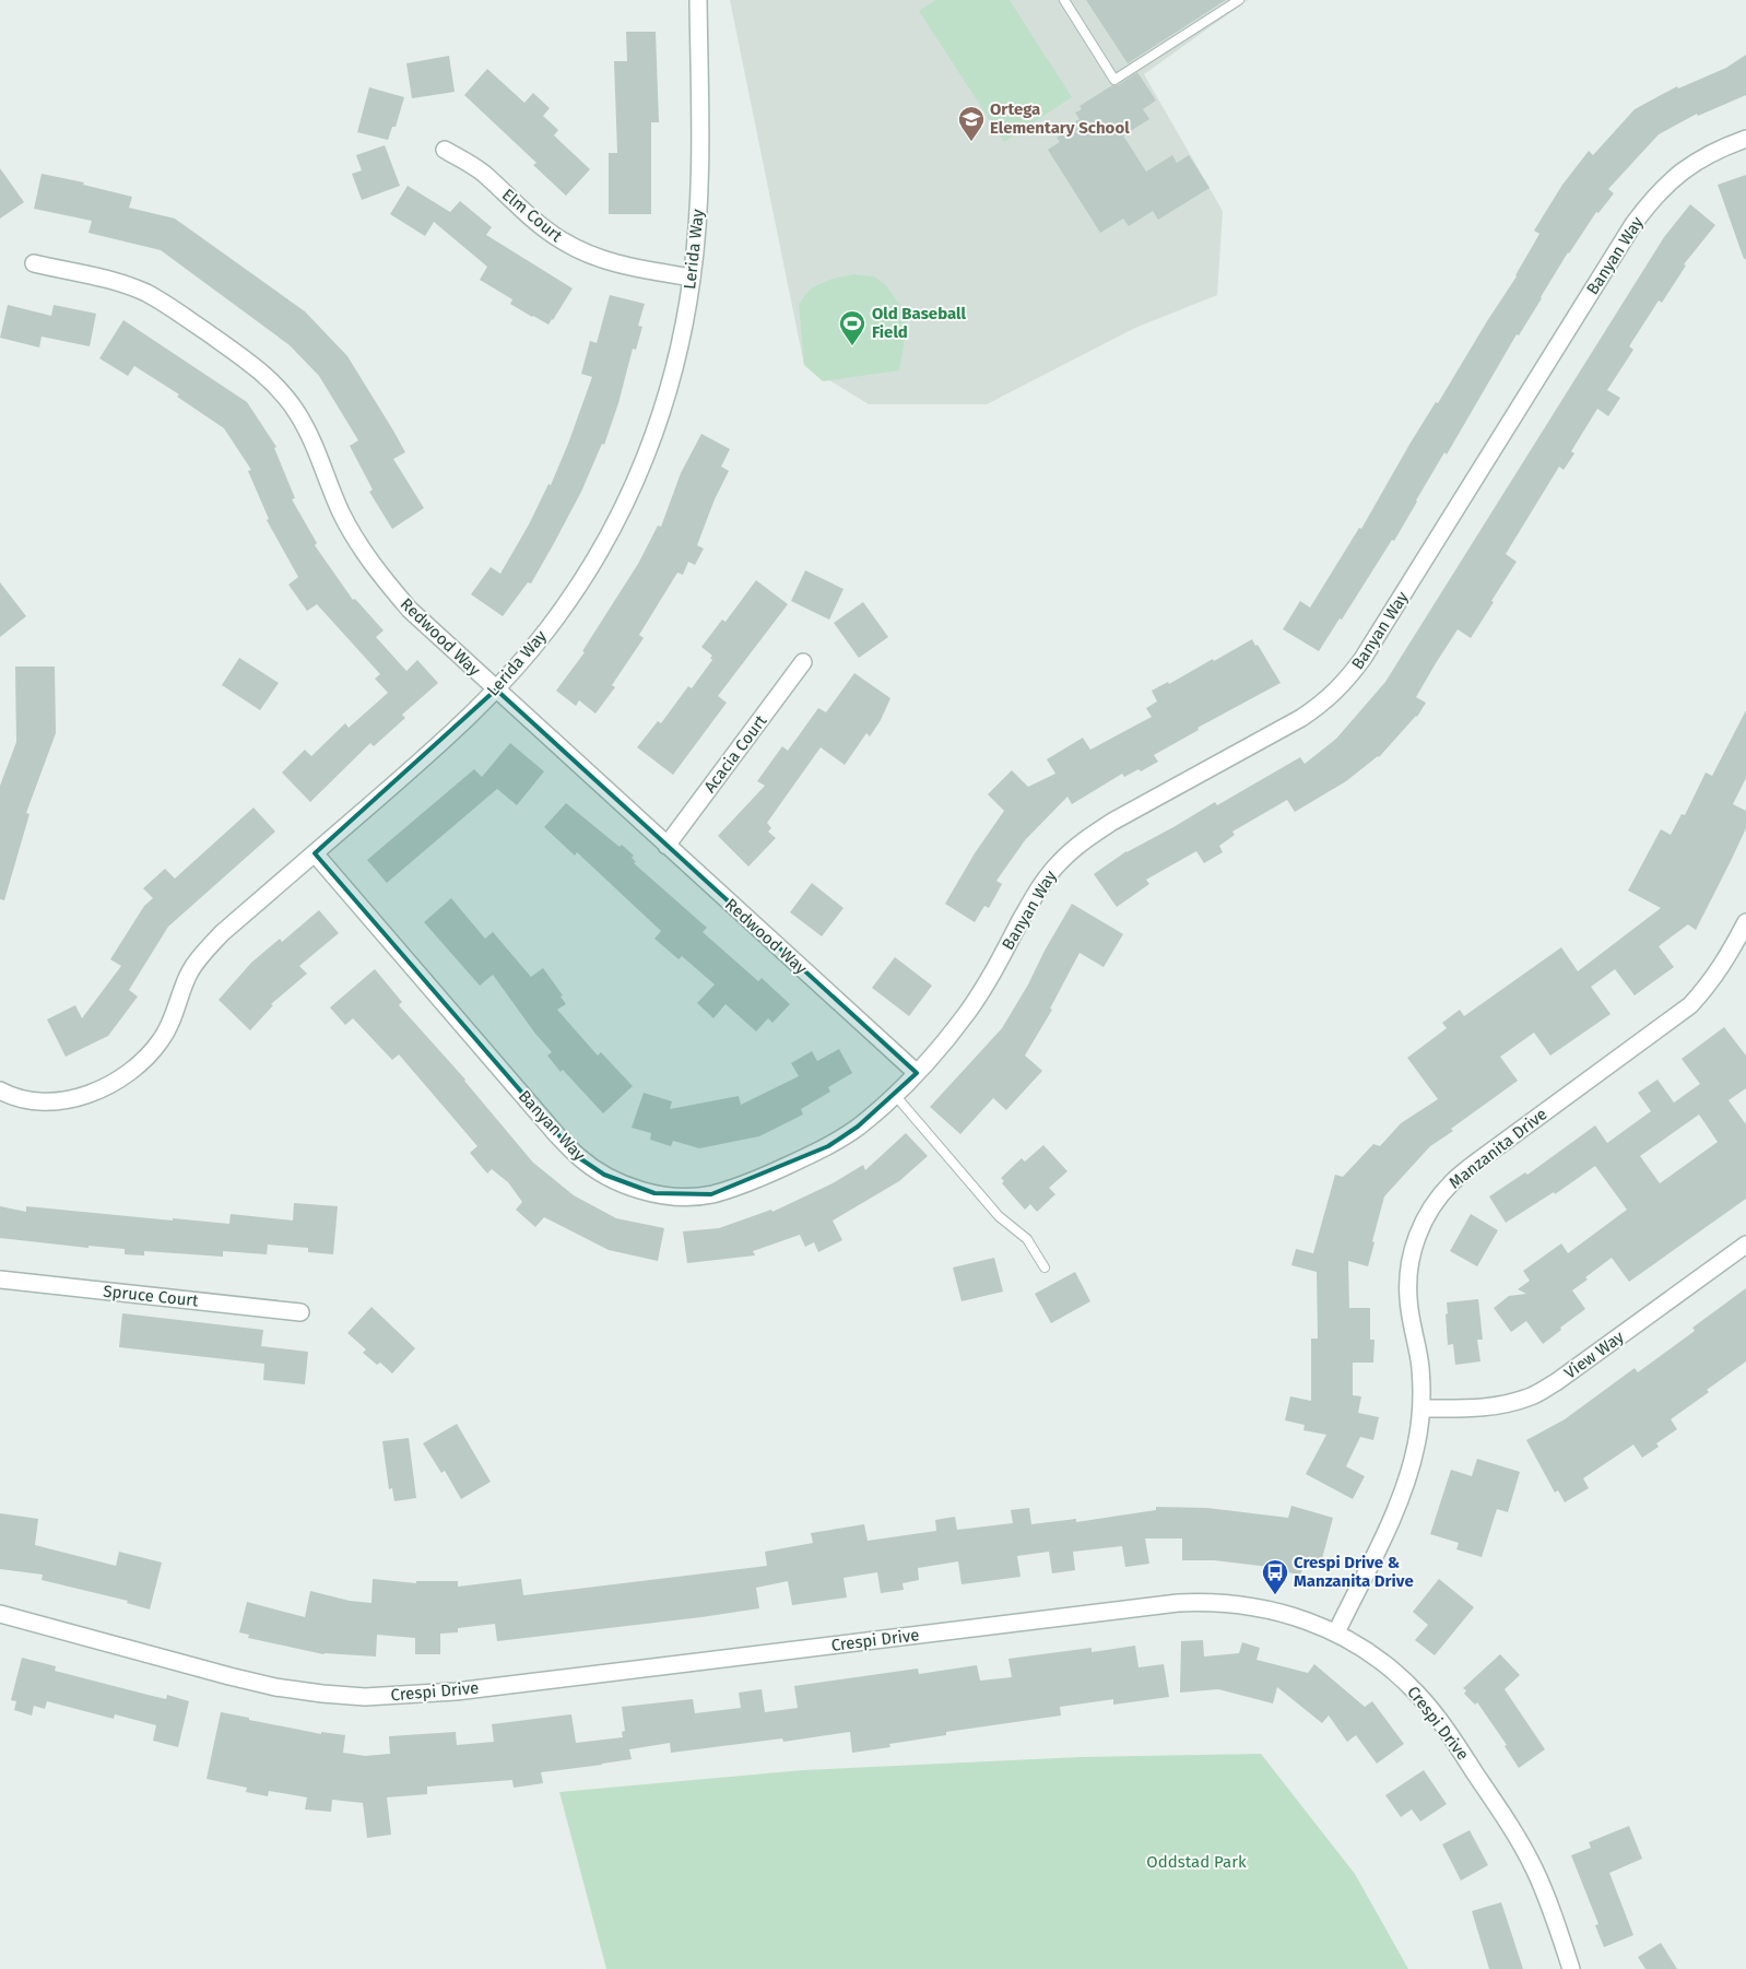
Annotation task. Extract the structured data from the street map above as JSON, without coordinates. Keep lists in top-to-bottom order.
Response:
{
  "streets": {
    "street": [
      "Elm Court",
      "Lerida Way",
      "Banyan Way",
      "Redwood Way",
      "Acacia Court",
      "Manzanita Drive",
      "Spruce Court",
      "View Way",
      "Crespi Drive"
    ]
  },
  "crossings": [
    ["Elm Court", "Lerida Way"],
    ["Lerida Way", "Banyan Way"],
    ["Lerida Way", "Redwood Way"],
    ["Banyan Way", "Redwood Way"],
    ["Redwood Way", "Acacia Court"],
    ["Manzanita Drive", "View Way"],
    ["Manzanita Drive", "Crespi Drive"]
  ],
  "parks": ["Oddstad Park"],
  "places": {
    "school or university": ["Ortega Elementary School"],
    "sports": ["Old Baseball Field"],
    "bus stop": ["Crespi Drive & Manzanita Drive"]
  }
}
